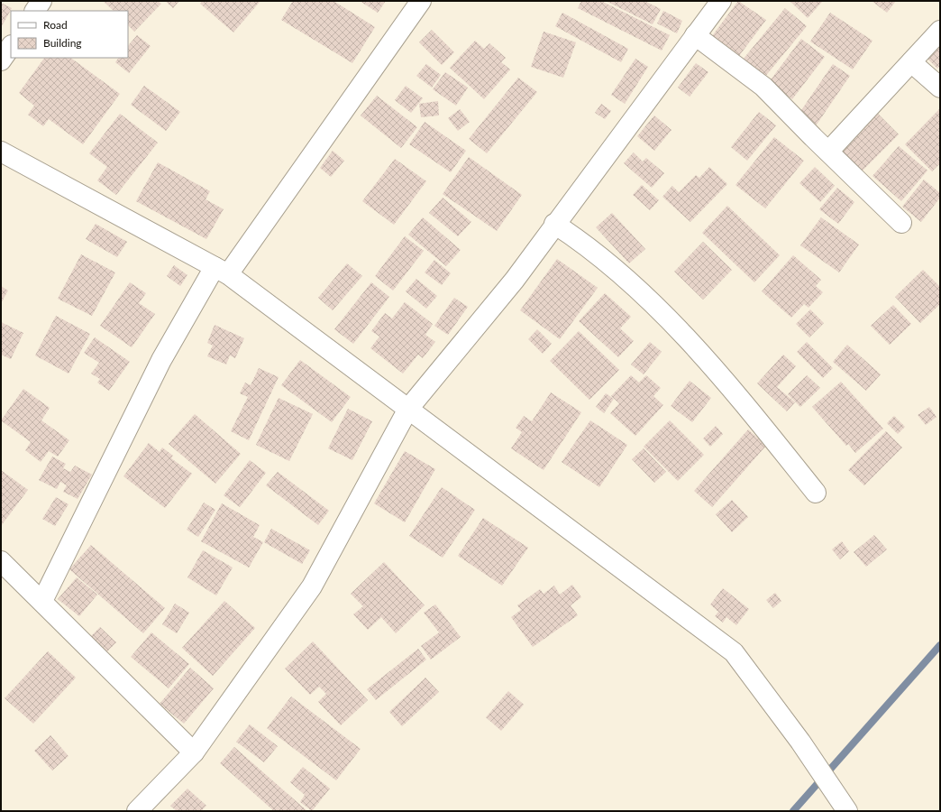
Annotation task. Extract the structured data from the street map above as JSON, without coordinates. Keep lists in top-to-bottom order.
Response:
{
  "legend": ["Road", "Building"]
}
